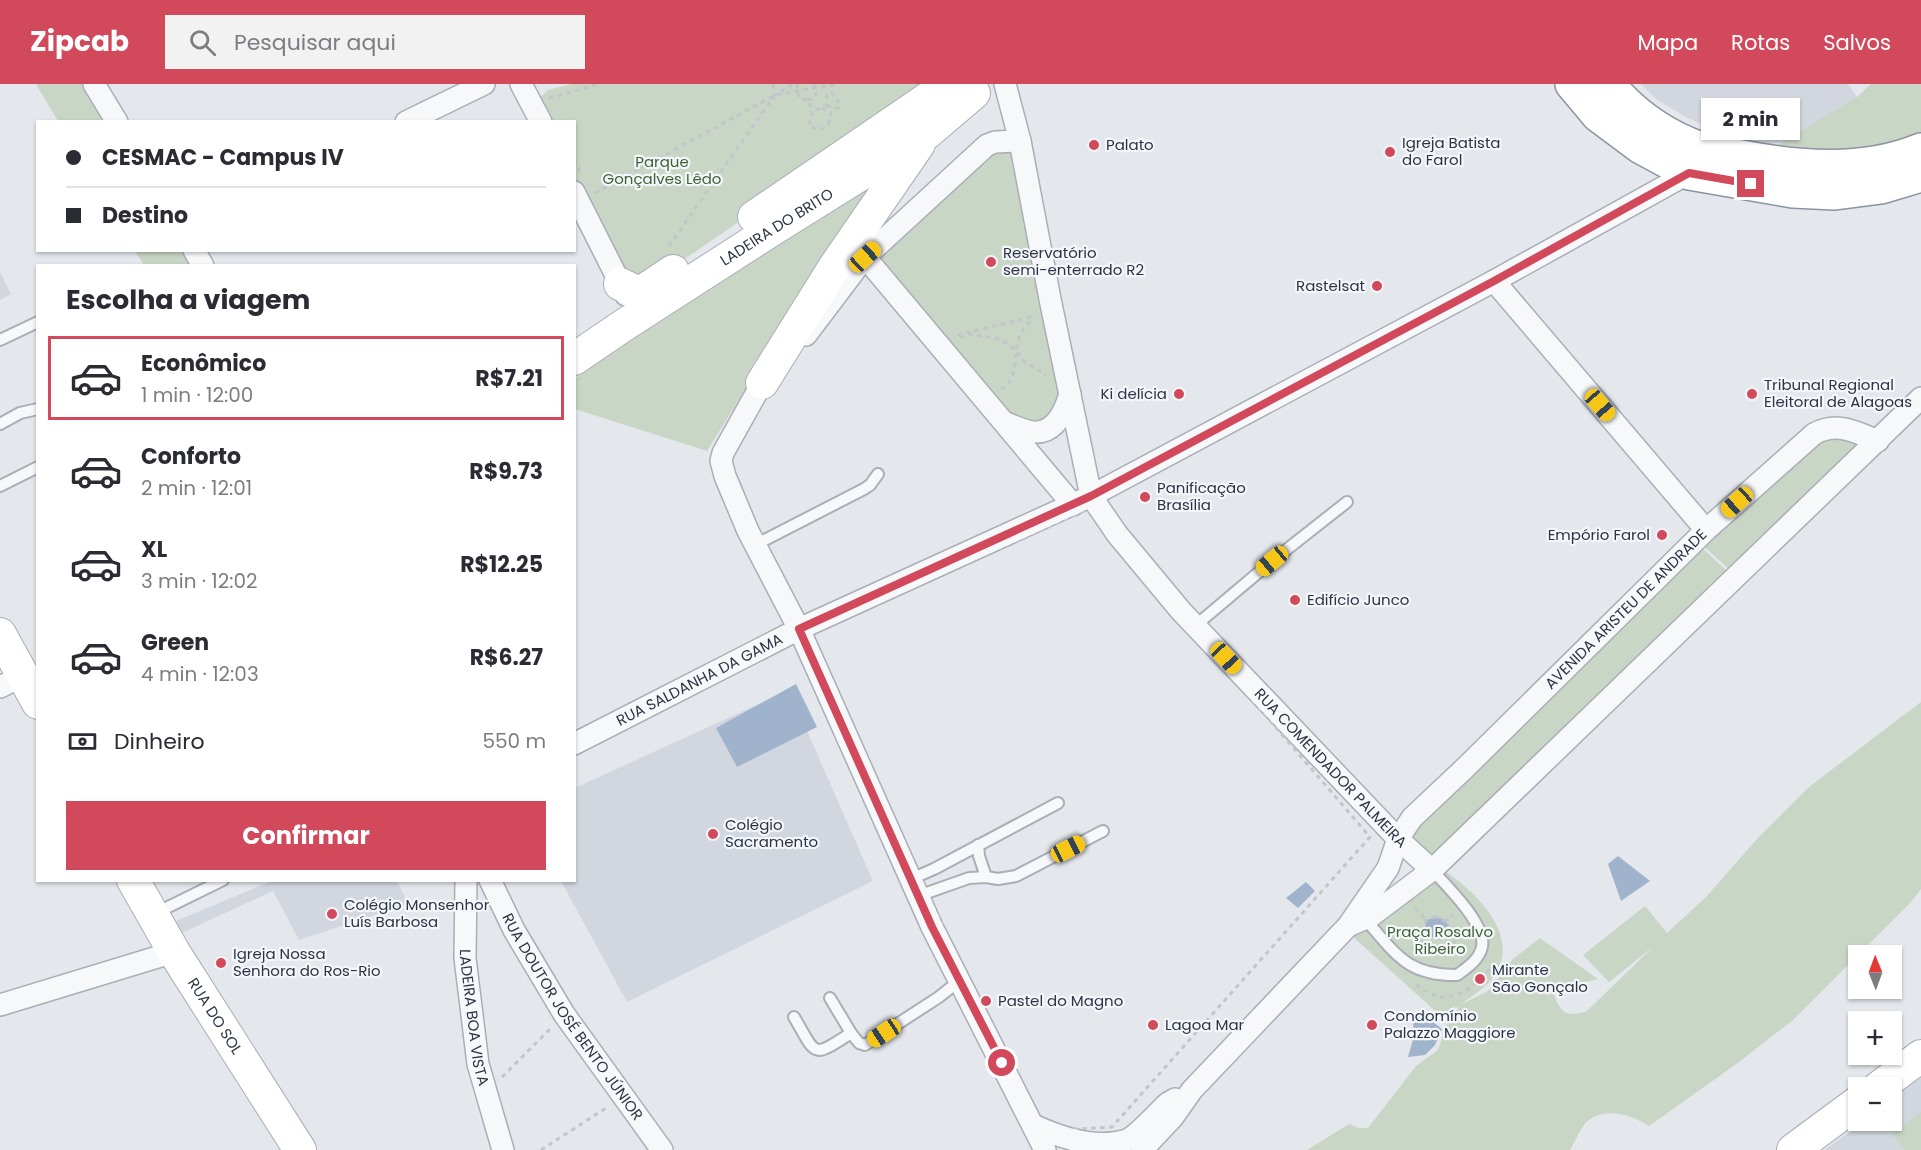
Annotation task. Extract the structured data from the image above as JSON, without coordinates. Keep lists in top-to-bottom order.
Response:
{
  "streets": {
    "main road": ["LADEIRA DO BRITO", "RUA DO SOL"],
    "street": [
      "AVENIDA ARISTEU DE ANDRADE",
      "RUA SALDANHA DA GAMA",
      "RUA COMENDADOR PALMEIRA",
      "LADEIRA BOA VISTA",
      "RUA DOUTOR JOSÉ BENTO JÚNIOR"
    ]
  },
  "crossings": [
    ["AVENIDA ARISTEU DE ANDRADE", "RUA COMENDADOR PALMEIRA"],
    ["RUA SALDANHA DA GAMA", "RUA COMENDADOR PALMEIRA"]
  ],
  "parks": ["Parque Gonçalves Lêdo", "Praça Rosalvo Ribeiro"],
  "places": [
    "Palato",
    "Igreja Batista do Farol",
    "Reservatório semi-enterrado R2",
    "Rastelsat",
    "Ki delícia",
    "Tribunal Regional Eleitoral de Alagoas",
    "Panificação Brasília",
    "Empório Farol",
    "Edifício Junco",
    "Colégio Sacramento",
    "Colégio Monsenhor Luís Barbosa",
    "Igreja Nossa Senhora do Ros-Rio",
    "Mirante São Gonçalo",
    "Pastel do Magno",
    "Lagoa Mar",
    "Condomínio Palazzo Maggiore"
  ],
  "north": "top",
  "page": {
    "header": "Zipcab",
    "search": "Pesquisar aqui",
    "nav": ["Mapa", "Rotas", "Salvos"],
    "bubble": "2 min",
    "banner": ["CESMAC - Campus IV", "Destino"],
    "heading": "Escolha a viagem",
    "list": [
      {
        "name": "Econômico",
        "note": "1 min · 12:00",
        "value": "R$7.21"
      },
      {
        "name": "Conforto",
        "note": "2 min · 12:01",
        "value": "R$9.73"
      },
      {
        "name": "XL",
        "note": "3 min · 12:02",
        "value": "R$12.25"
      },
      {
        "name": "Green",
        "note": "4 min · 12:03",
        "value": "R$6.27"
      }
    ],
    "pay": ["Dinheiro", "550 m"],
    "buttons": "Confirmar",
    "map_buttons": ["+", "−"]
  }
}
